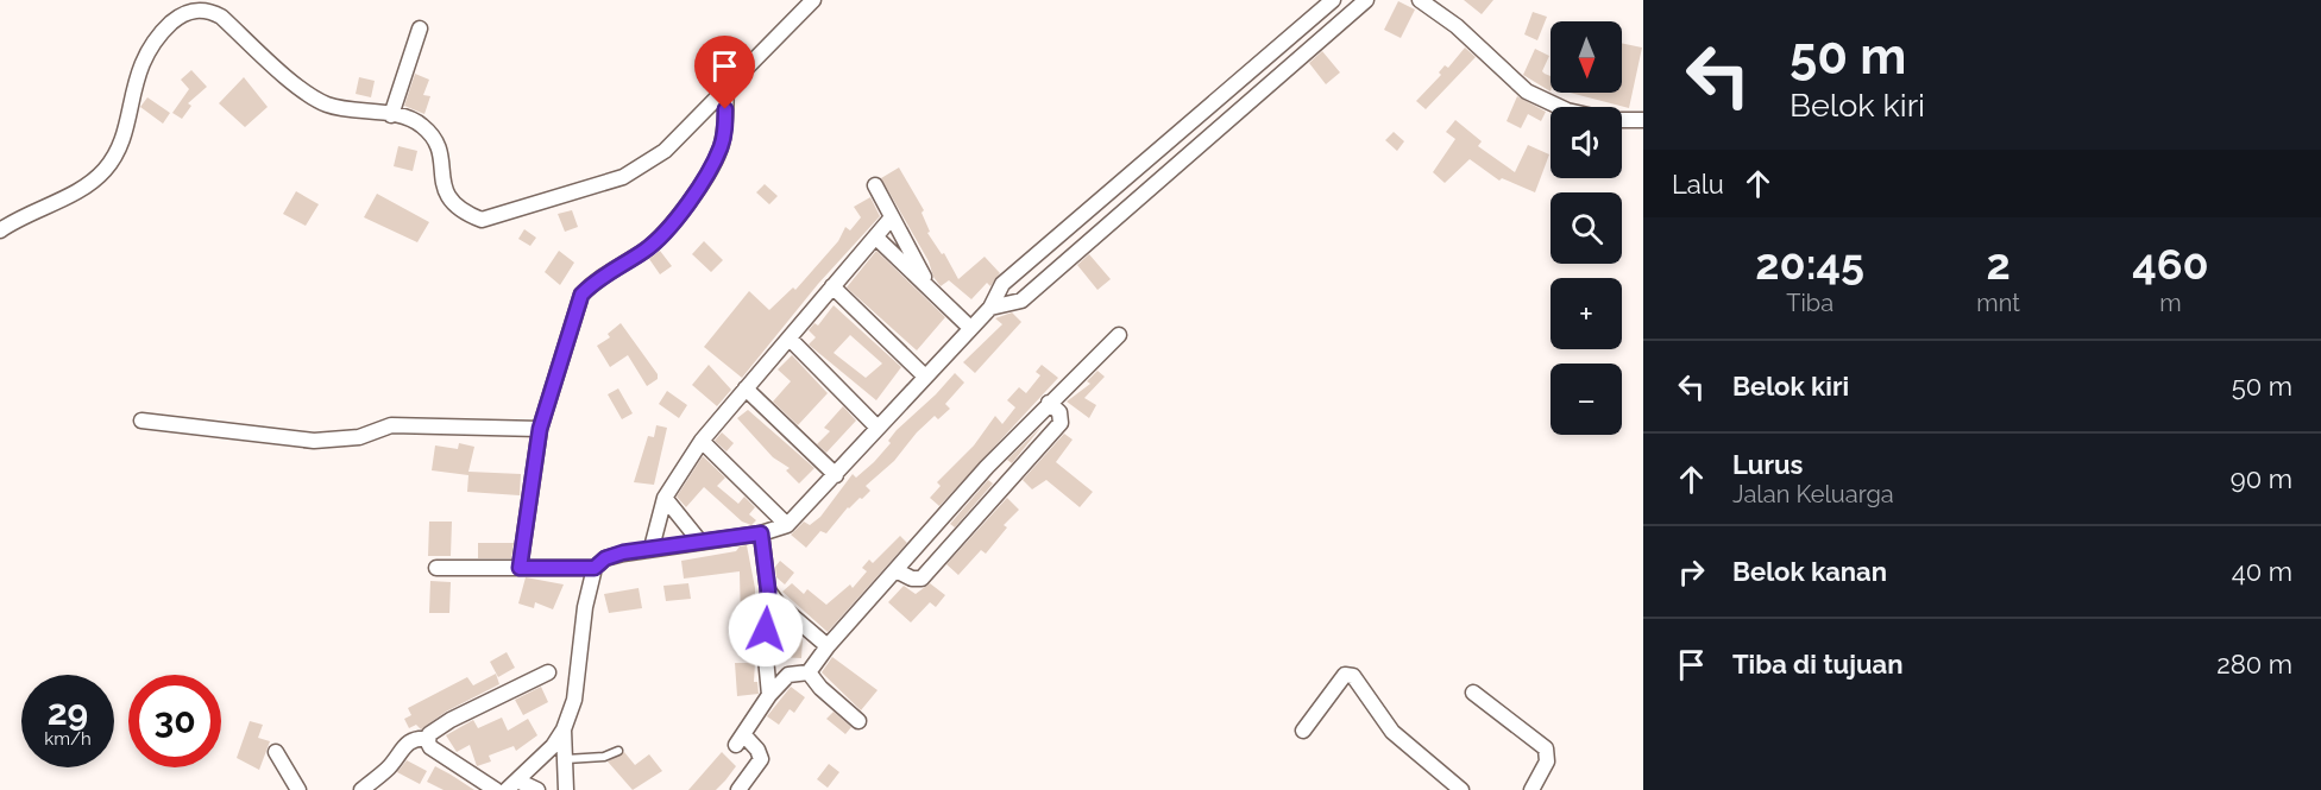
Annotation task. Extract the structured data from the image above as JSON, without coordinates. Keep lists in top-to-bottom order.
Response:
{
  "north": "bottom",
  "page": {
    "turn": ["50 m", "Belok kiri"],
    "map_buttons": ["+", "−"],
    "then": "Lalu",
    "eta": [
      "20:45",
      "Tiba",
      "2",
      "mnt",
      "460",
      "m"
    ],
    "list": [
      {
        "name": "Belok kiri",
        "value": "50 m"
      },
      {
        "name": "Lurus",
        "note": "Jalan Keluarga",
        "value": "90 m"
      },
      {
        "name": "Belok kanan",
        "value": "40 m"
      },
      {
        "name": "Tiba di tujuan",
        "value": "280 m"
      }
    ],
    "speed": "29 km/h",
    "limit": "30"
  }
}
